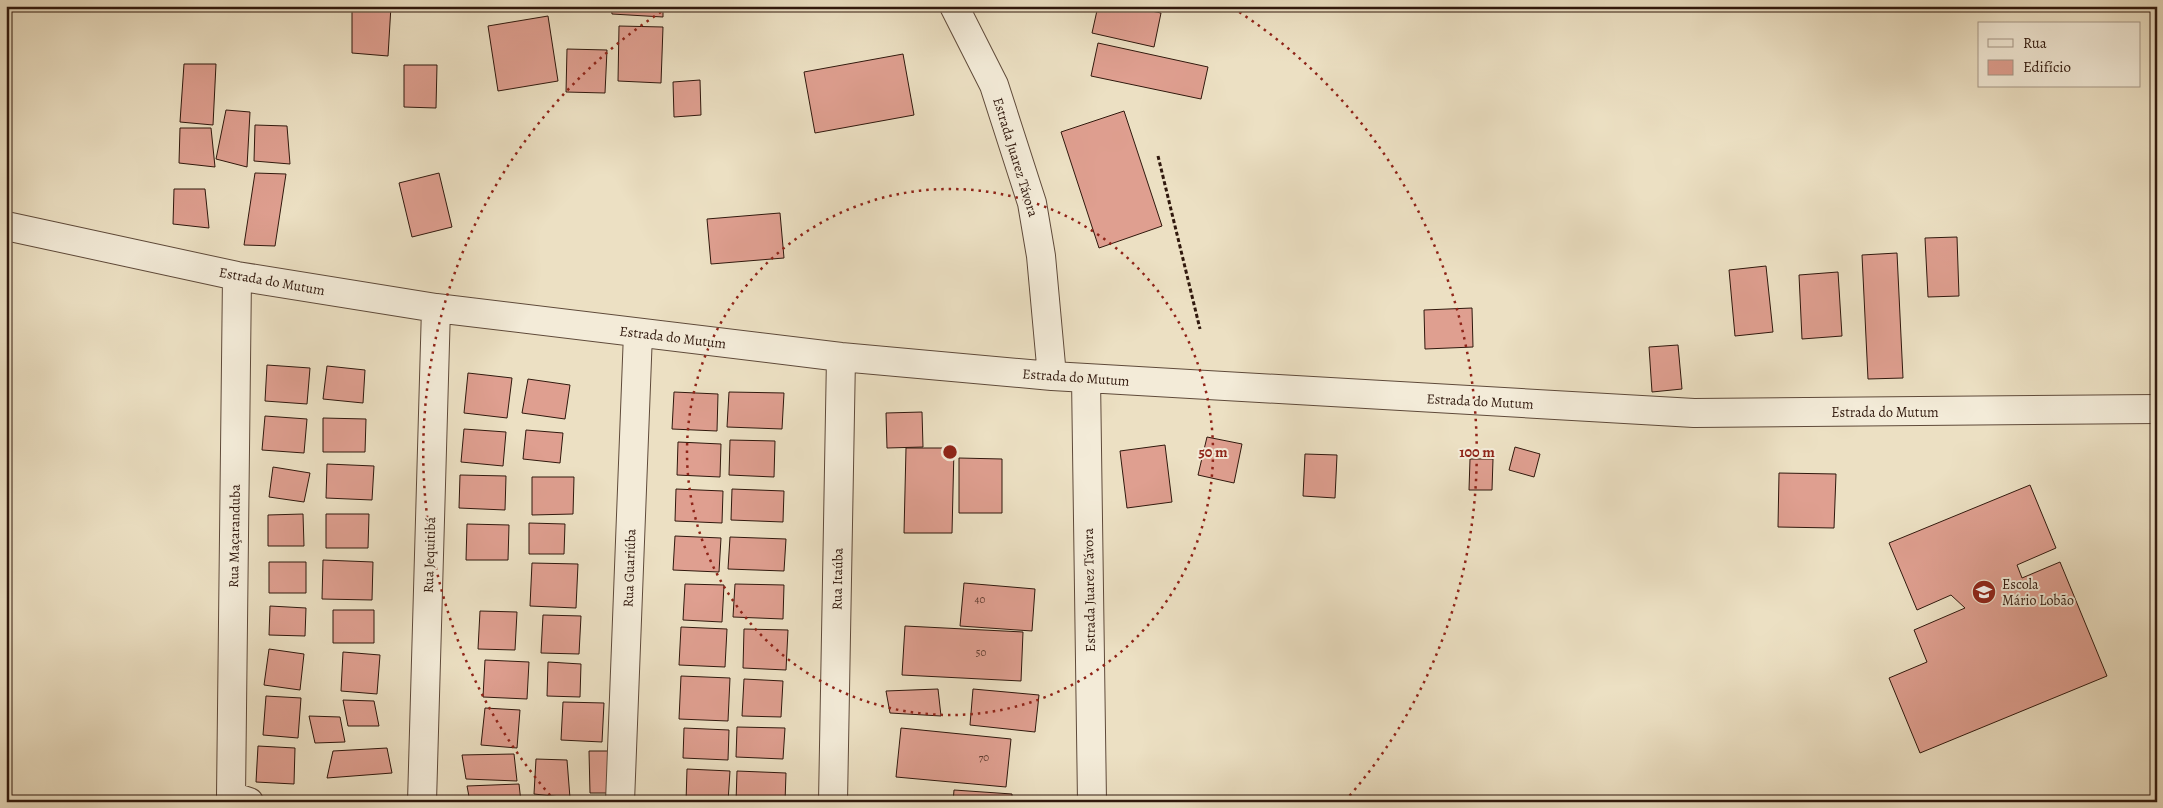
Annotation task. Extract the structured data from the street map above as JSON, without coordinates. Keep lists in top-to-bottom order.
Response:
{
  "streets": {
    "street": [
      "Estrada Juarez Távora",
      "Estrada do Mutum",
      "Rua Maçaranduba",
      "Rua Jequitibá",
      "Rua Guariúba",
      "Rua Itaúba"
    ]
  },
  "crossings": [
    ["Estrada Juarez Távora", "Estrada do Mutum"],
    ["Estrada do Mutum", "Rua Maçaranduba"],
    ["Estrada do Mutum", "Rua Jequitibá"],
    ["Estrada do Mutum", "Rua Guariúba"],
    ["Estrada do Mutum", "Rua Itaúba"]
  ],
  "places": {
    "school or university": ["Escola Mário Lobão"]
  },
  "house_numbers": ["40", "50", "70"],
  "legend": ["Rua", "Edifício"],
  "rings": ["50 m", "100 m"]
}
